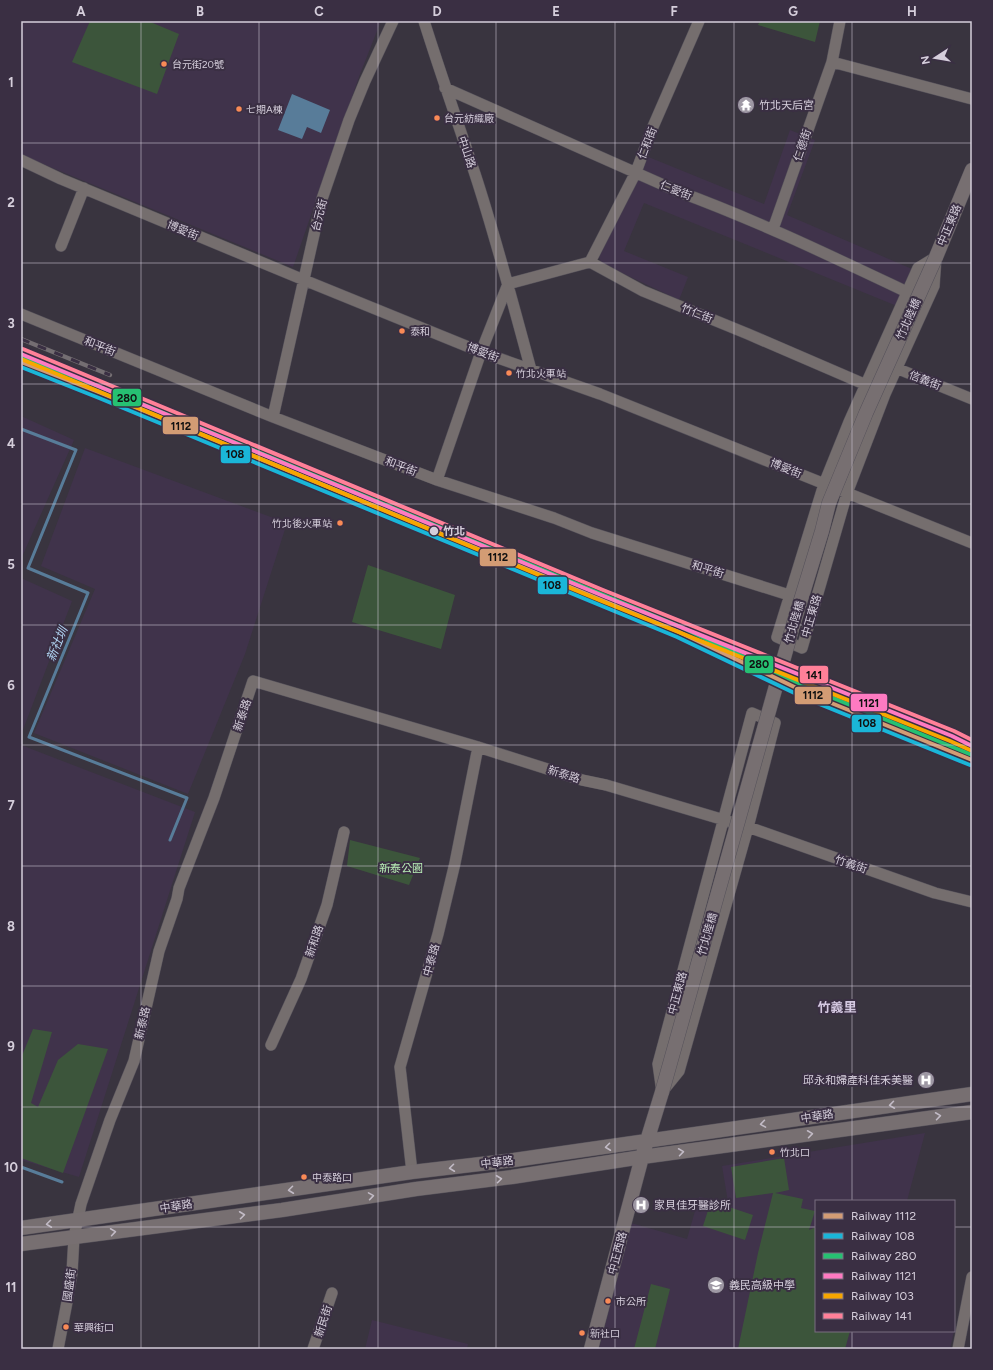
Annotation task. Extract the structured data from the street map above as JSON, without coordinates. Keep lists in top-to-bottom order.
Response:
{
  "streets": {
    "main road": [
      "中正東路",
      "竹北陸橋",
      "中華路",
      "中正西路"
    ],
    "street": [
      "仁和街",
      "仁德街",
      "中山路",
      "仁愛街",
      "台元街",
      "博愛街",
      "竹仁街",
      "和平街",
      "信義街",
      "新泰路",
      "竹義街",
      "新和路",
      "中泰路",
      "國盛街",
      "新民街"
    ]
  },
  "crossings": [
    ["仁和街", "仁愛街"],
    ["仁和街", "竹仁街"],
    ["仁德街", "仁愛街"],
    ["中山路", "仁愛街"],
    ["中山路", "博愛街"],
    ["仁愛街", "中正東路"],
    ["台元街", "博愛街"],
    ["台元街", "和平街"],
    ["中正東路", "博愛街"],
    ["中正東路", "竹仁街"],
    ["中正東路", "竹北陸橋"],
    ["中正東路", "和平街"],
    ["中正東路", "信義街"],
    ["中正東路", "新泰路"],
    ["中正東路", "竹義街"],
    ["中正東路", "中華路"],
    ["中正東路", "中正西路"],
    ["新泰路", "竹義街"],
    ["新泰路", "中泰路"],
    ["新泰路", "中華路"],
    ["新泰路", "國盛街"],
    ["中泰路", "中華路"],
    ["中華路", "中正西路"],
    ["中華路", "國盛街"]
  ],
  "districts": ["竹義里"],
  "water": ["新社圳"],
  "parks": ["新泰公園"],
  "places": {
    "other": [
      "台元街20號",
      "七期A棟",
      "台元紡織廠",
      "泰和",
      "竹北火車站",
      "竹北後火車站",
      "竹北",
      "竹北口",
      "中泰路口",
      "市公所",
      "華興街口",
      "新社口"
    ],
    "temple": ["竹北天后宮"],
    "hospital": ["邱永和婦產科佳禾美醫", "家貝佳牙醫診所"],
    "school or university": ["義民高級中學"]
  },
  "lines": [
    "rail line 141",
    "rail line 1121",
    "rail line 280",
    "rail line 103",
    "rail line 1112",
    "rail line 108"
  ],
  "legend": [
    "Railway 1112",
    "Railway 108",
    "Railway 280",
    "Railway 1121",
    "Railway 103",
    "Railway 141"
  ],
  "north": "left",
  "grid": {
    "columns": [
      "A",
      "B",
      "C",
      "D",
      "E",
      "F",
      "G",
      "H"
    ],
    "rows": [
      "1",
      "2",
      "3",
      "4",
      "5",
      "6",
      "7",
      "8",
      "9",
      "10",
      "11"
    ]
  }
}
